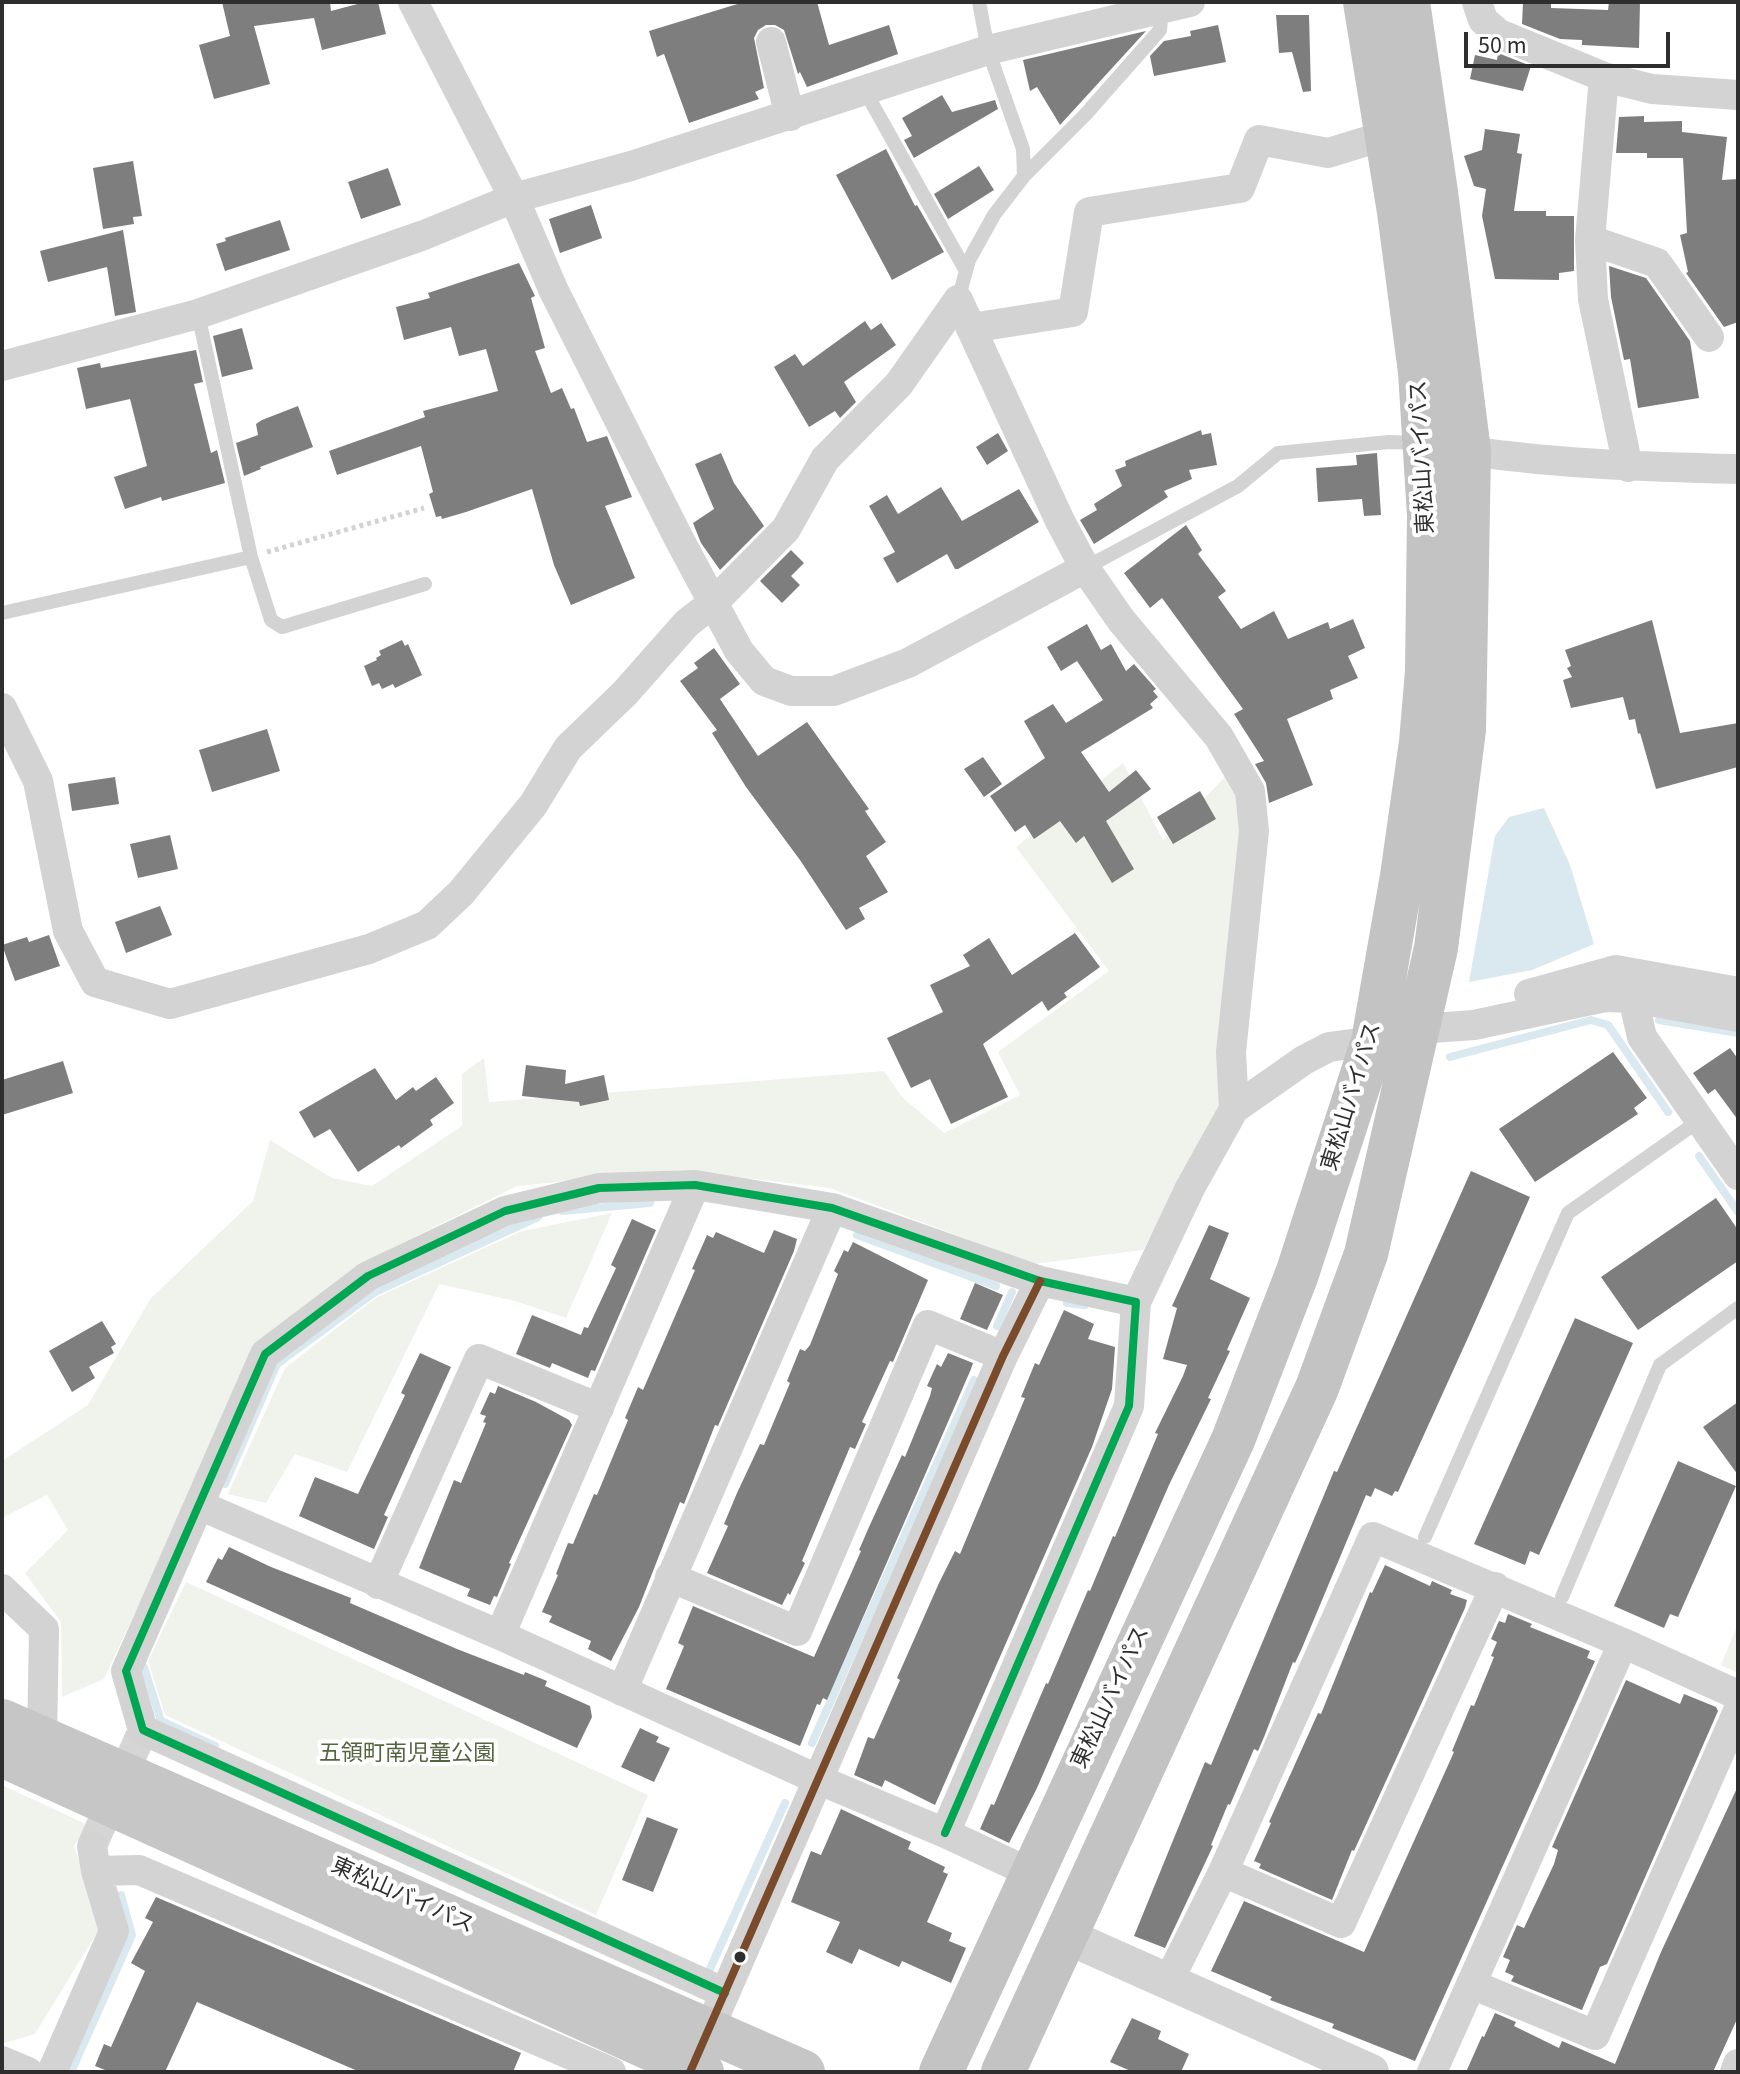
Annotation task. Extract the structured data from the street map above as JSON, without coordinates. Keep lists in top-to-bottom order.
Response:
{
  "streets": {
    "highway": ["東松山バイパス"]
  },
  "parks": ["五領町南児童公園"],
  "scale_bar": "50 m"
}
